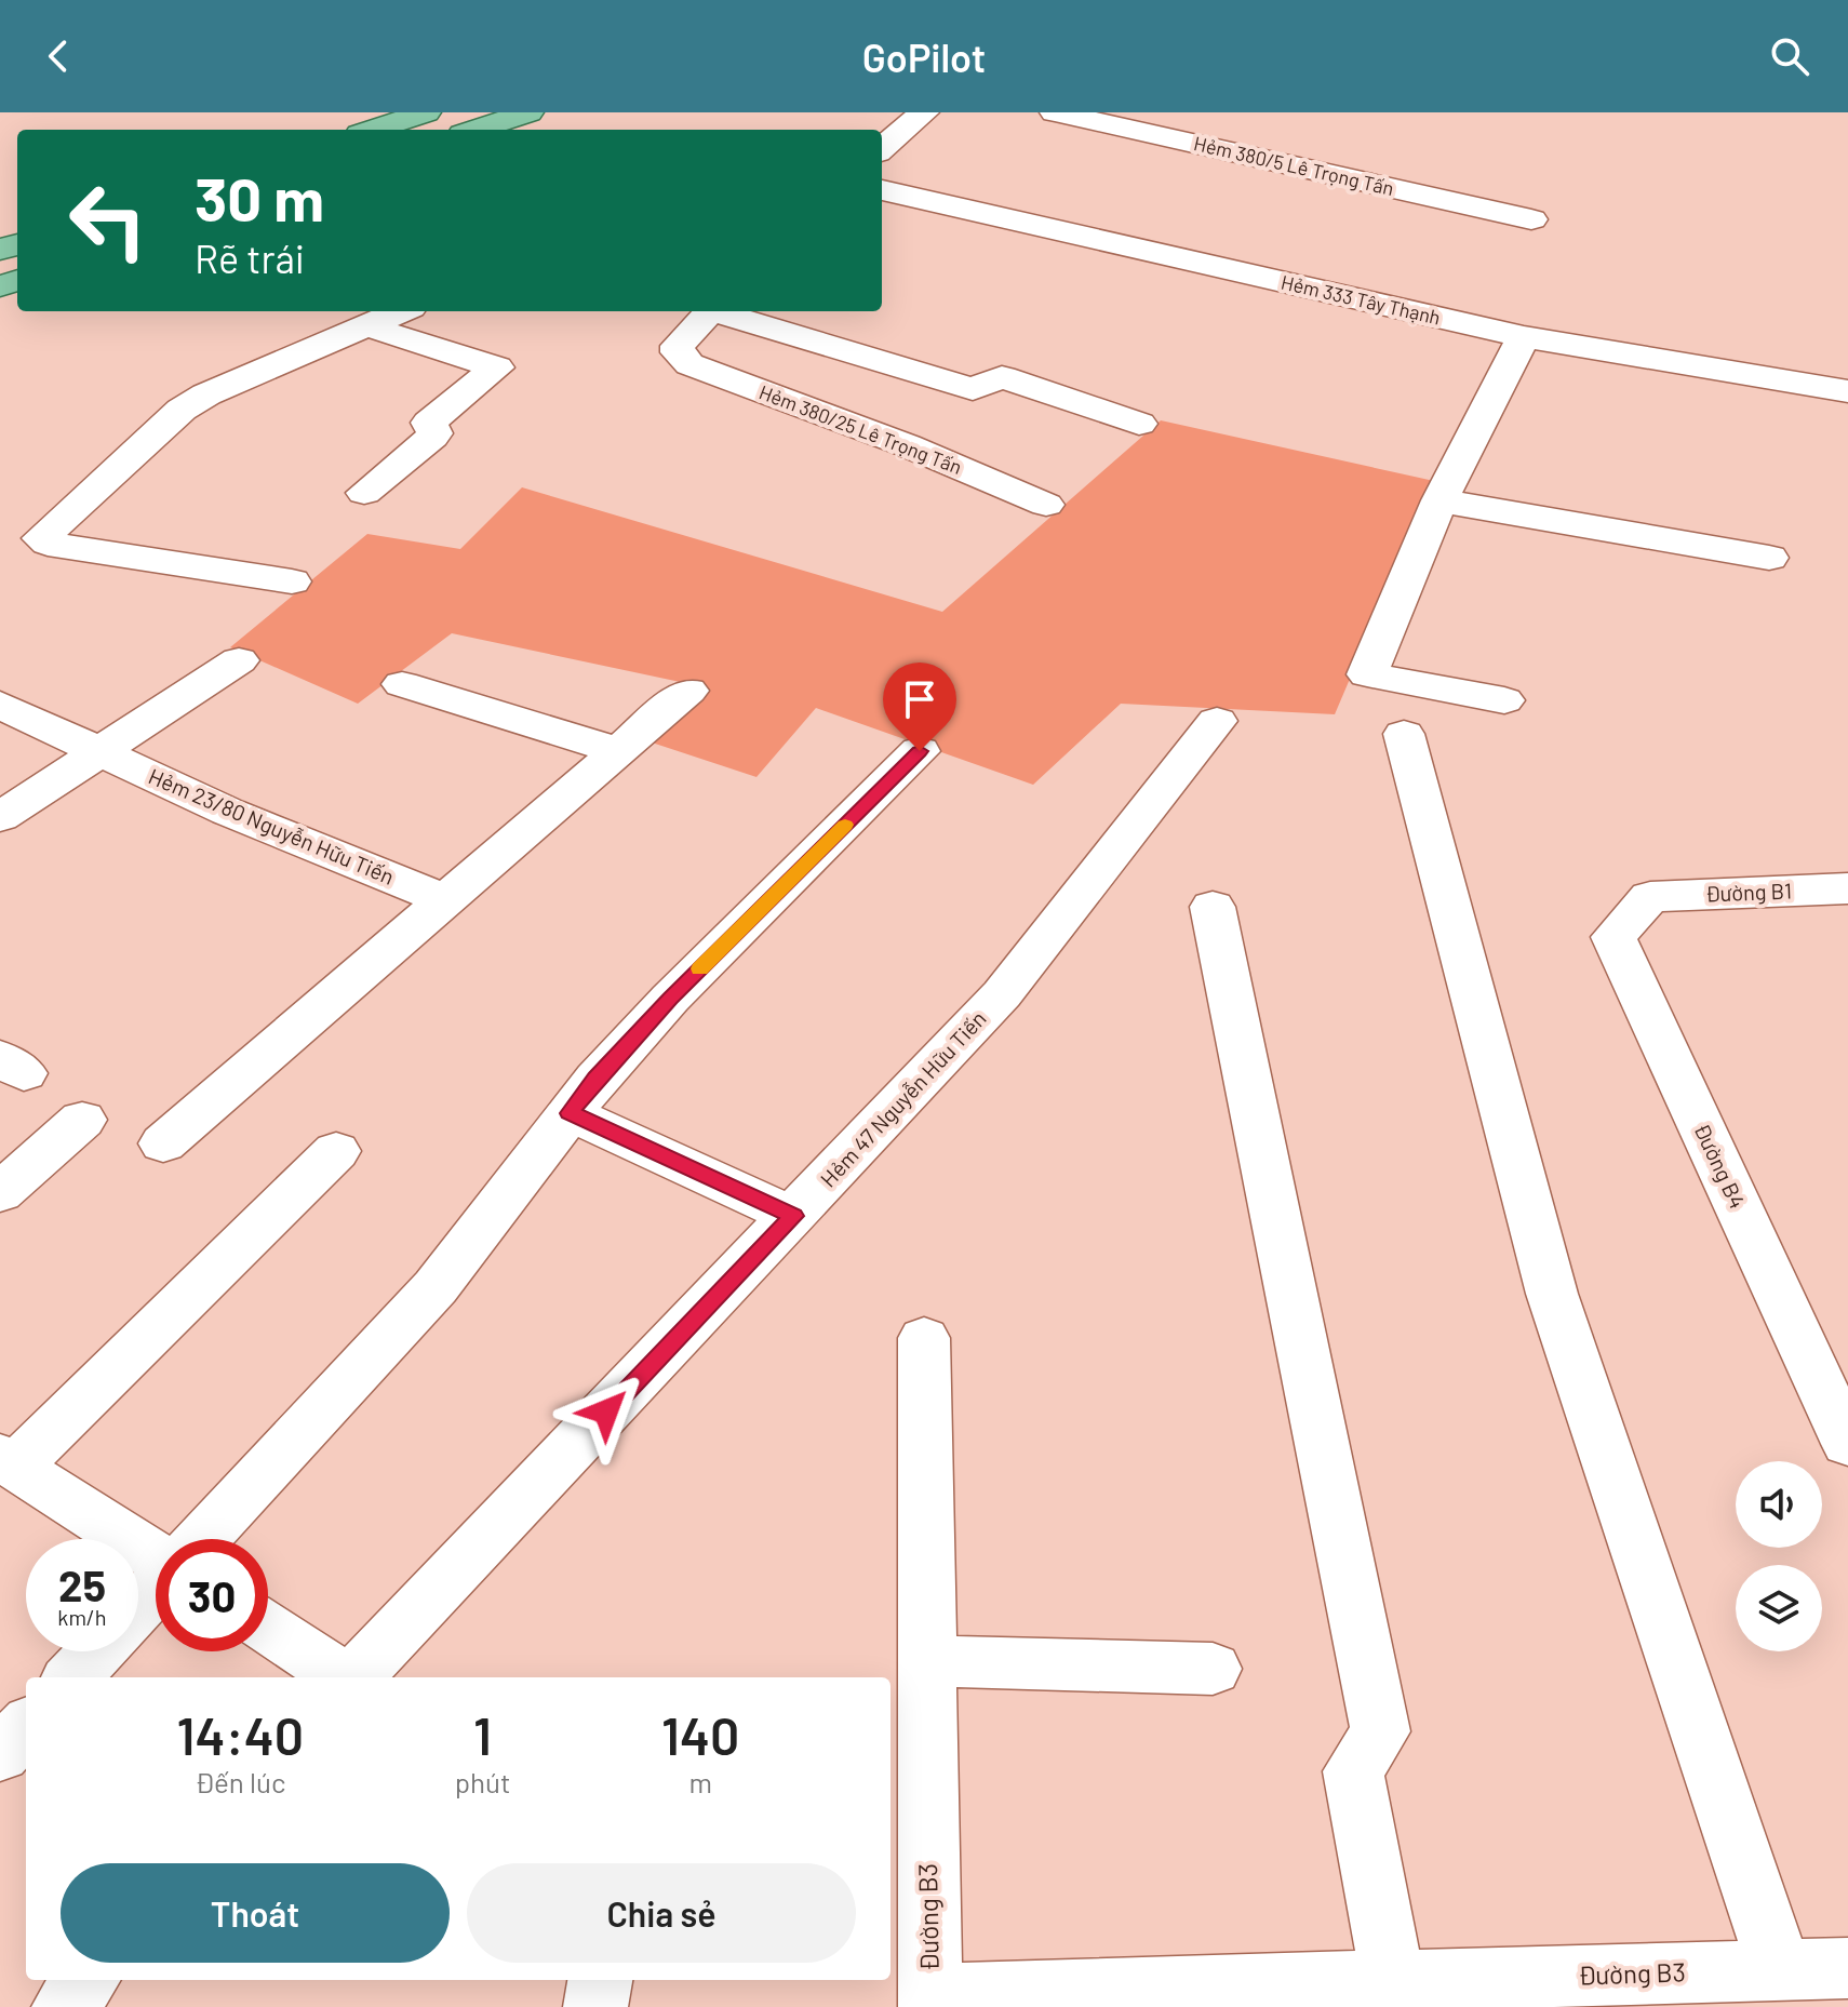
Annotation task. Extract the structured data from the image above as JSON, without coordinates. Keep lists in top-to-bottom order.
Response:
{
  "streets": {
    "street": [
      "Hẻm 380/5 Lê Trọng Tấn",
      "Hẻm 333 Tây Thạnh",
      "Hẻm 380/25 Lê Trọng Tấn",
      "Hẻm 23/80 Nguyễn Hữu Tiến",
      "Đường B1",
      "Hẻm 47 Nguyễn Hữu Tiến",
      "Đường B4",
      "Đường B3"
    ]
  },
  "crossings": [
    ["Đường B1", "Đường B4"]
  ],
  "page": {
    "header": "GoPilot",
    "turn": ["30 m", "Rẽ trái"],
    "speed": "25 km/h",
    "limit": "30",
    "eta": [
      "14:40",
      "Đến lúc",
      "1",
      "phút",
      "140",
      "m"
    ],
    "buttons": ["Thoát", "Chia sẻ"]
  }
}
